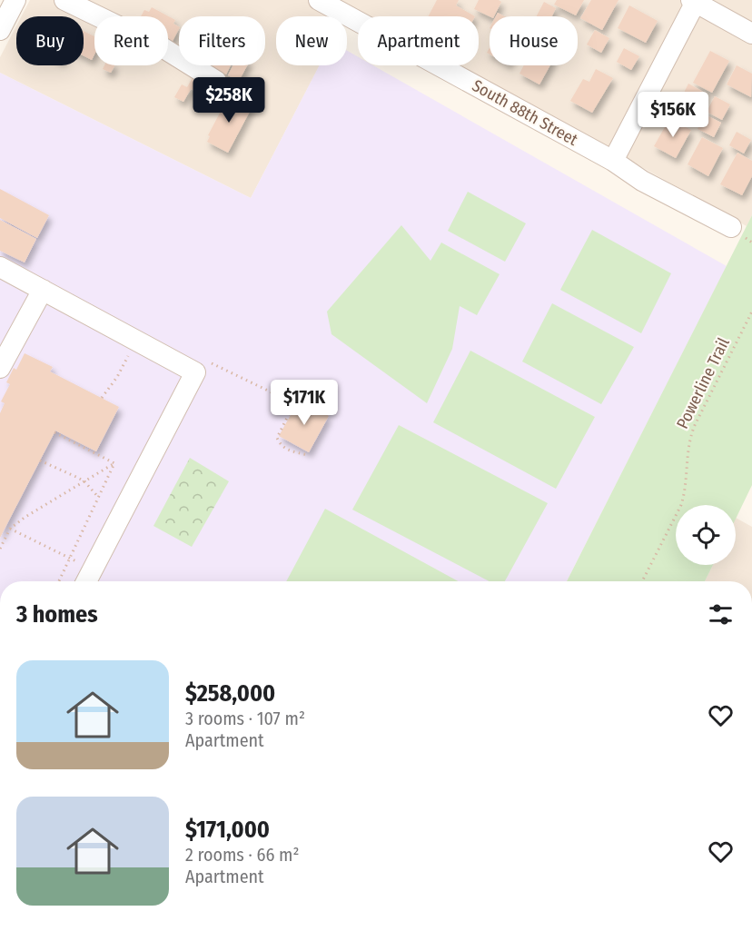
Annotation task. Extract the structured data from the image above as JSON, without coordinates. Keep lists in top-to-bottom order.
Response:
{
  "streets": {
    "street": ["South 88th Street"],
    "path": ["Powerline Trail"]
  },
  "page": {
    "chip": [
      "Buy",
      "Rent",
      "Filters",
      "New",
      "Apartment",
      "House"
    ],
    "price": ["$258K", "$156K", "$171K"],
    "heading": "3 homes",
    "list": [
      {
        "name": "$258,000",
        "note": "3 rooms · 107 m² · Apartment"
      },
      {
        "name": "$171,000",
        "note": "2 rooms · 66 m² · Apartment"
      }
    ]
  }
}
